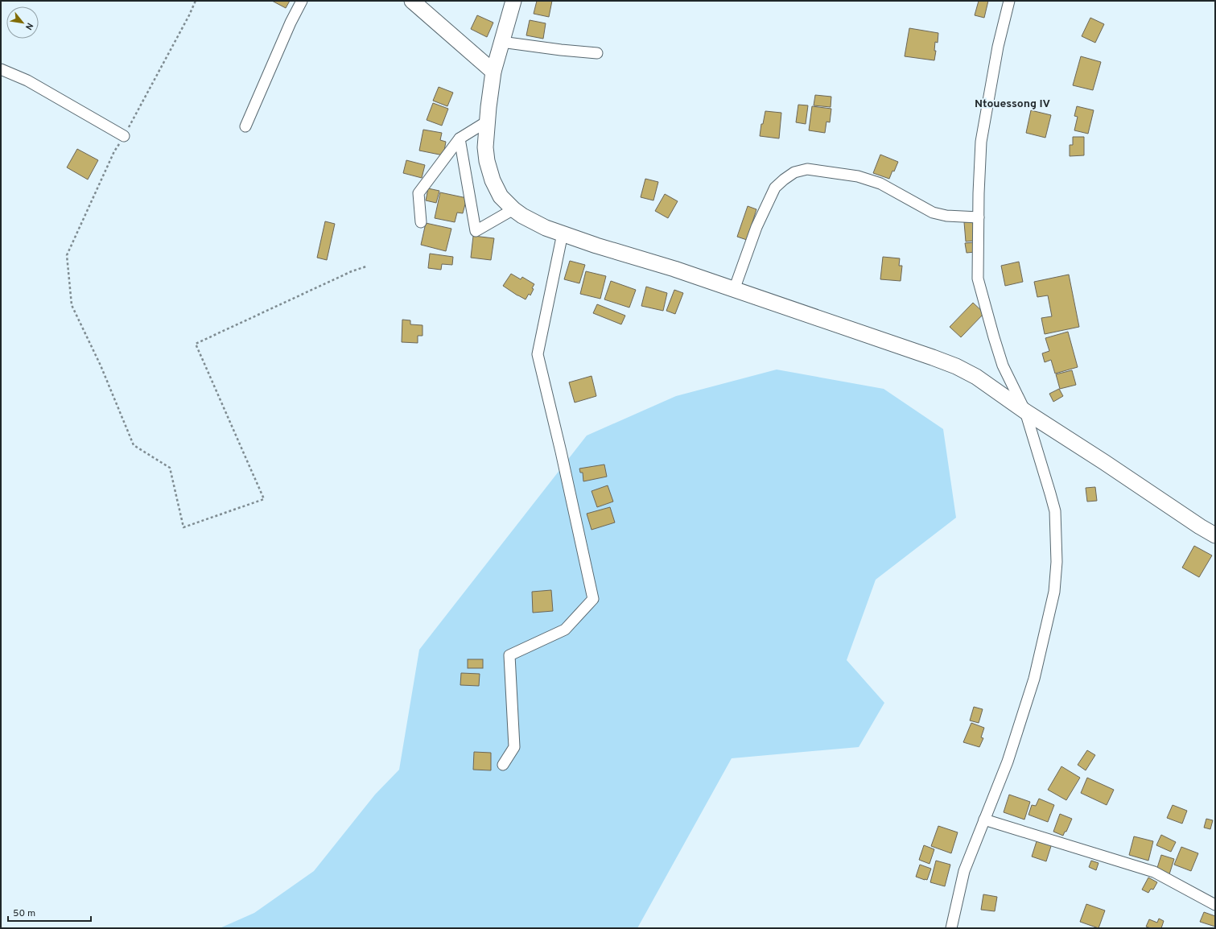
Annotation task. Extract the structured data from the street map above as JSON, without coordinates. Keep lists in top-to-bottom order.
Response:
{
  "districts": ["Ntouessong IV"],
  "scale_bar": "50 m",
  "north": "bottom right"
}
